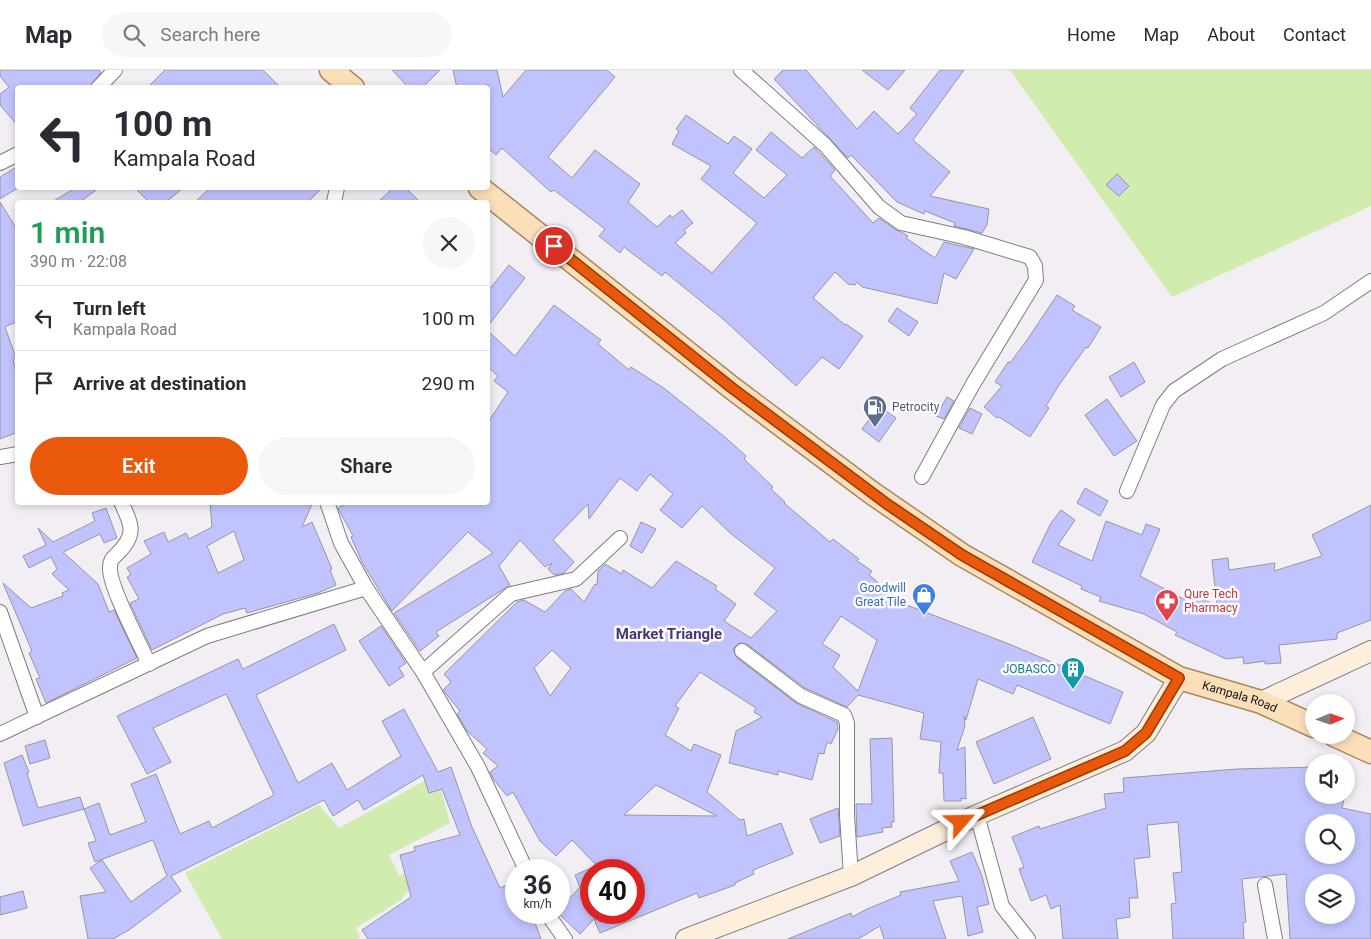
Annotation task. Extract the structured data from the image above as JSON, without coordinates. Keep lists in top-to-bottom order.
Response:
{
  "streets": {
    "main road": ["Kampala Road"]
  },
  "districts": ["Market Triangle"],
  "places": {
    "fuel station": ["Petrocity"],
    "shop": ["Goodwill Great Tile"],
    "pharmacy": ["Qure Tech Pharmacy"],
    "building": ["JOBASCO"]
  },
  "north": "right",
  "page": {
    "header": "Map",
    "search": "Search here",
    "nav": [
      "Home",
      "Map",
      "About",
      "Contact"
    ],
    "turn": ["100 m", "Kampala Road"],
    "heading": ["1 min", "390 m · 22:08"],
    "list": [
      {
        "name": "Turn left",
        "note": "Kampala Road",
        "value": "100 m"
      },
      {
        "name": "Arrive at destination",
        "value": "290 m"
      }
    ],
    "buttons": ["Exit", "Share"],
    "speed": "36 km/h",
    "limit": "40"
  }
}
